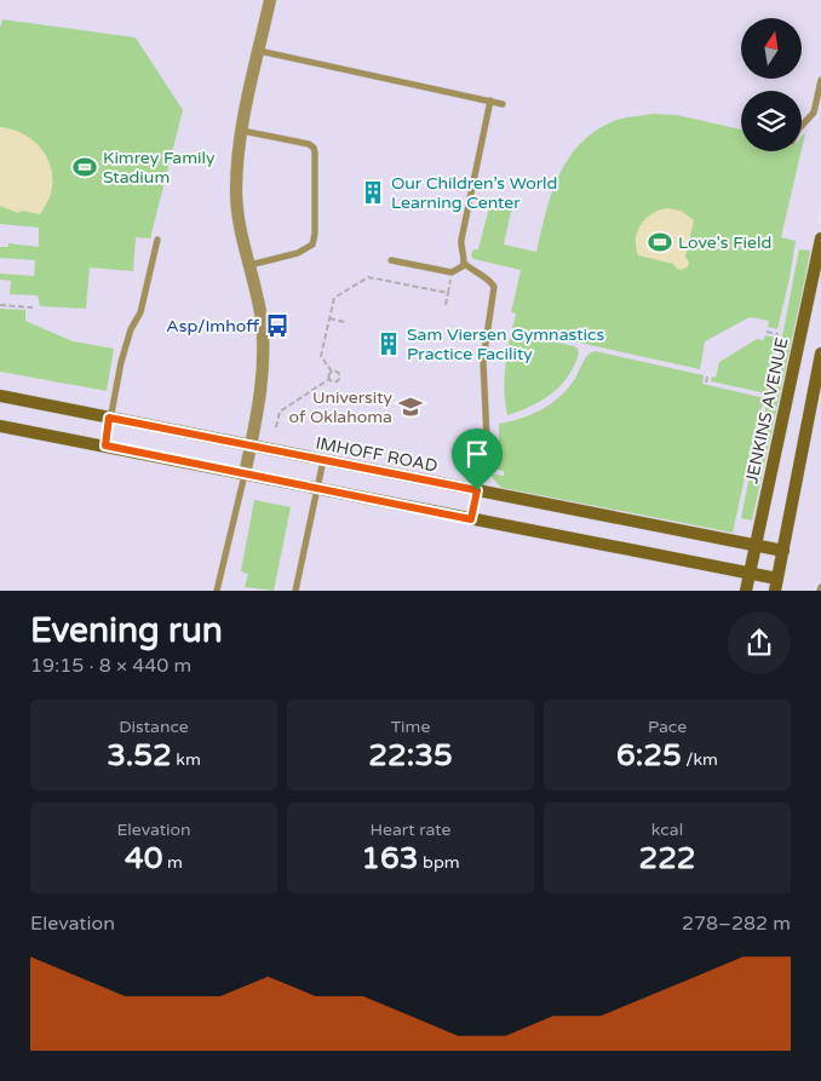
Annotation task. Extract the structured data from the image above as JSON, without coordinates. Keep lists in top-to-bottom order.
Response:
{
  "streets": {
    "main road": ["JENKINS AVENUE", "IMHOFF ROAD"]
  },
  "crossings": [
    ["JENKINS AVENUE", "IMHOFF ROAD"]
  ],
  "places": {
    "sports": ["Kimrey Family Stadium", "Love's Field"],
    "building": ["Our Children’s World Learning Center", "Sam Viersen Gymnastics Practice Facility"],
    "bus stop": ["Asp/Imhoff"],
    "school or university": ["University of Oklahoma"]
  },
  "north": "top",
  "page": {
    "heading": ["Evening run", "19:15 · 8 × 440 m"],
    "stats": [
      ["Distance", "3.52 km"],
      ["Time", "22:35"],
      ["Pace", "6:25 /km"],
      ["Elevation", "40 m"],
      ["Heart rate", "163 bpm"],
      ["kcal", "222"]
    ],
    "chart": ["Elevation", "278–282 m"]
  }
}
